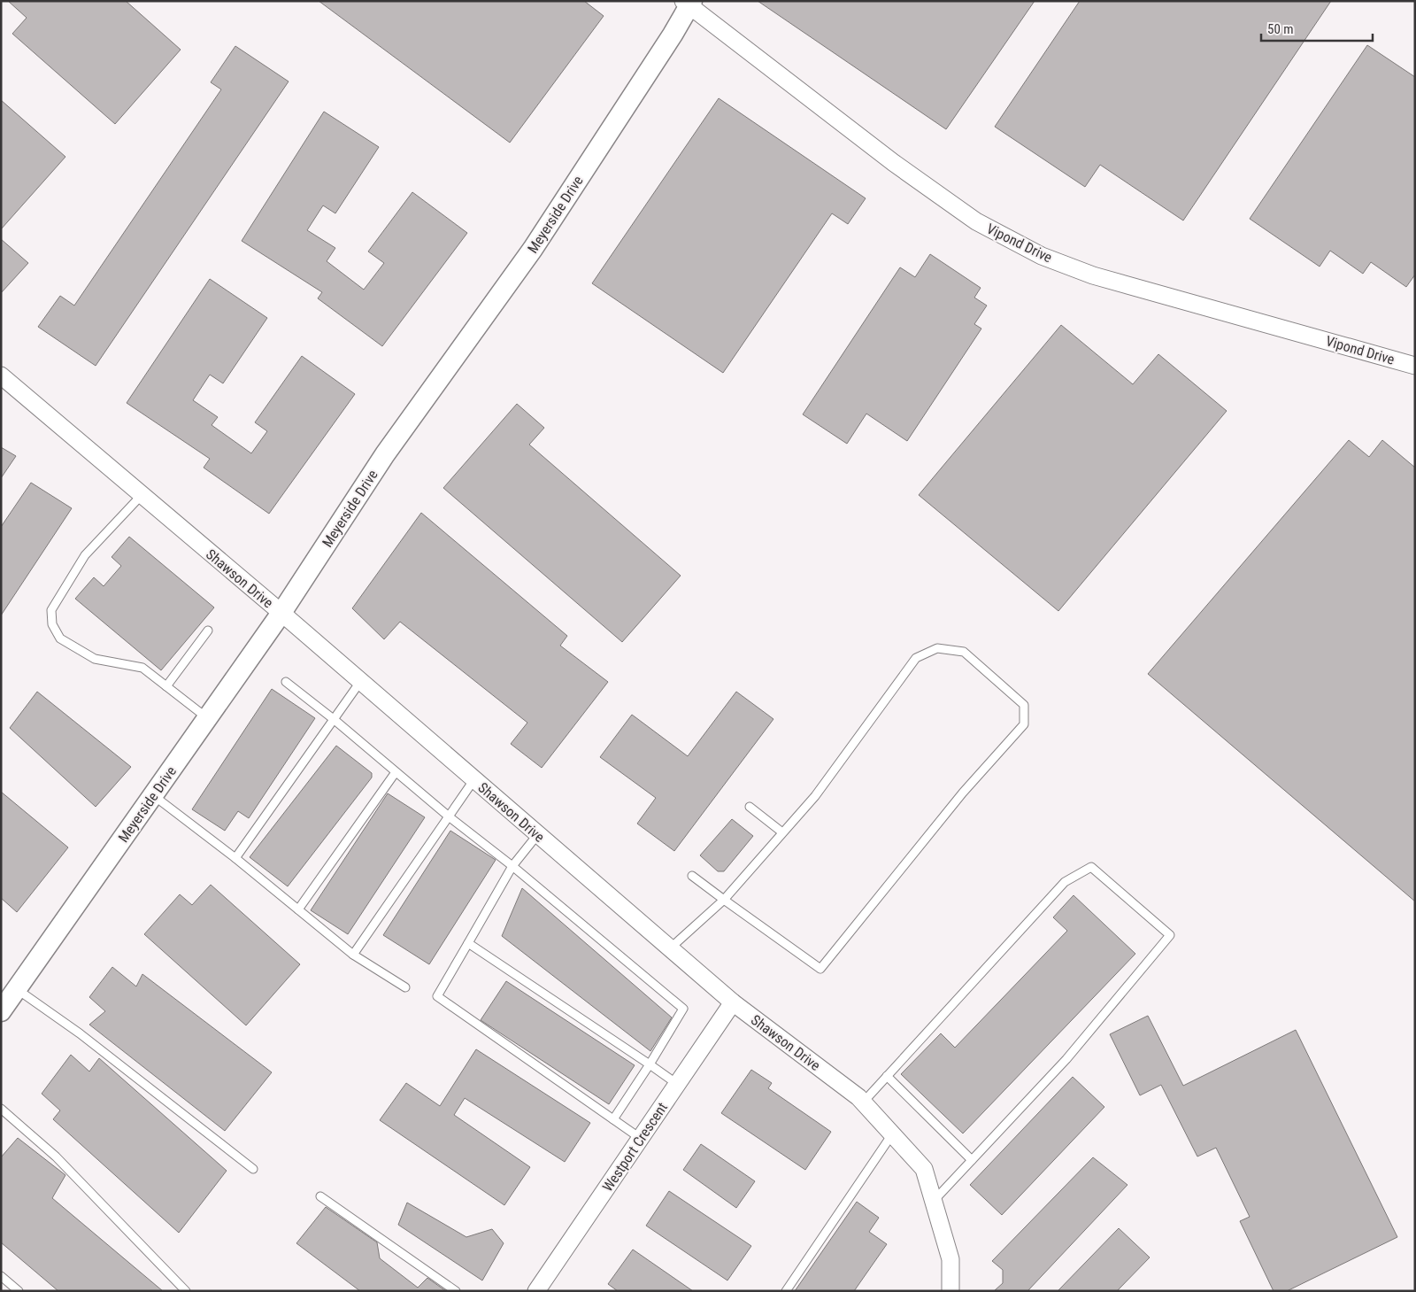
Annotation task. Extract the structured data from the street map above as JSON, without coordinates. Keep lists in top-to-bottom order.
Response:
{
  "streets": {
    "street": [
      "Meyerside Drive",
      "Vipond Drive",
      "Shawson Drive",
      "Westport Crescent"
    ]
  },
  "crossings": [
    ["Meyerside Drive", "Vipond Drive"],
    ["Meyerside Drive", "Shawson Drive"],
    ["Shawson Drive", "Westport Crescent"]
  ],
  "scale_bar": "50 m"
}
